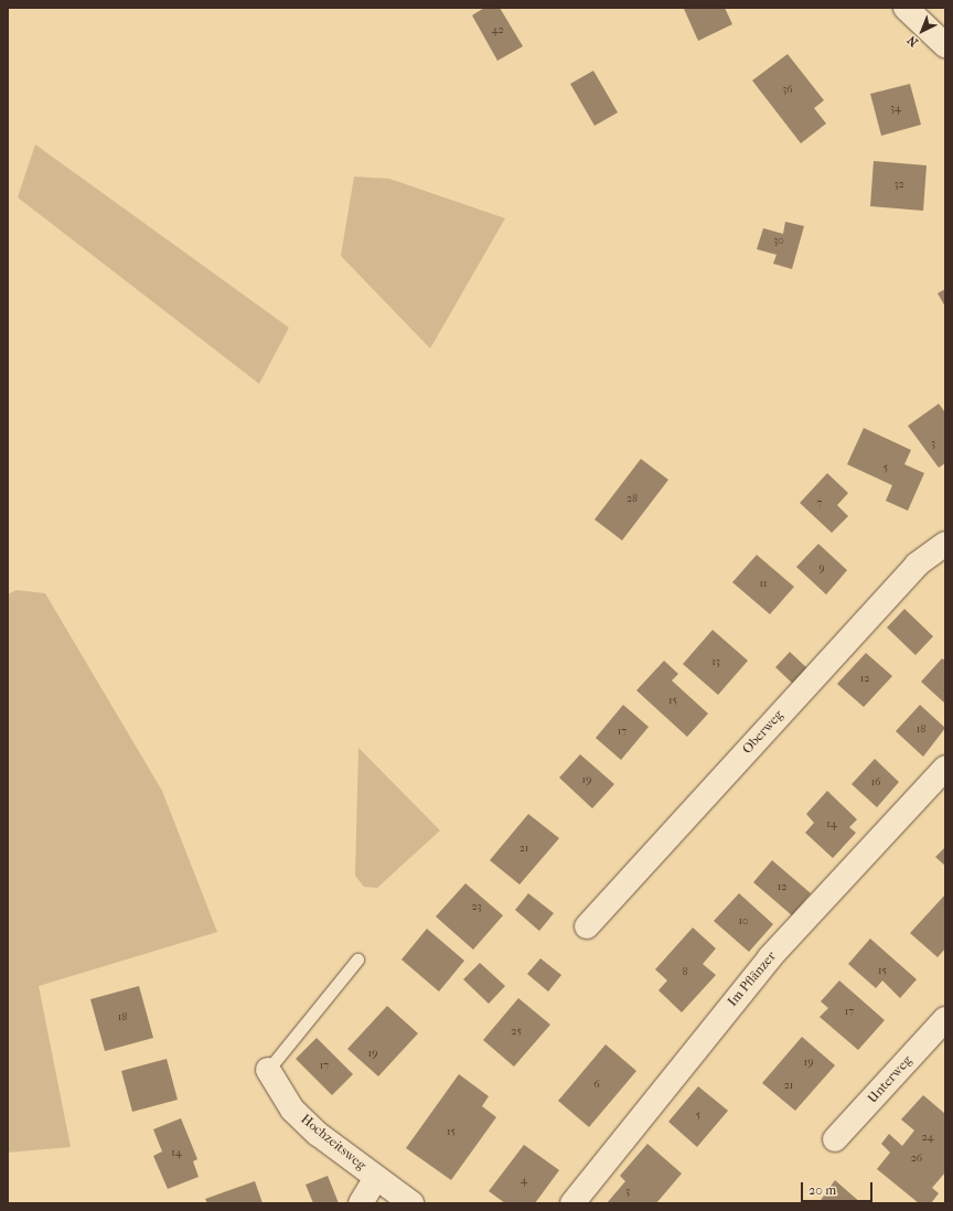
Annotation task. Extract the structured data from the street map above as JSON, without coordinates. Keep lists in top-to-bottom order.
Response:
{
  "streets": {
    "street": [
      "Oberweg",
      "Im Pflänzer",
      "Unterweg",
      "Hochzeitsweg"
    ]
  },
  "house_numbers": [
    "42",
    "36",
    "34",
    "32",
    "30",
    "3",
    "5",
    "28",
    "7",
    "9",
    "11",
    "13",
    "12",
    "15",
    "18",
    "17",
    "19",
    "16",
    "14",
    "21",
    "12",
    "23",
    "10",
    "15",
    "8",
    "17",
    "18",
    "25",
    "19",
    "19",
    "17",
    "6",
    "21",
    "5",
    "15",
    "24",
    "14",
    "26",
    "4",
    "3"
  ],
  "scale_bar": "20 m",
  "north": "bottom left"
}
